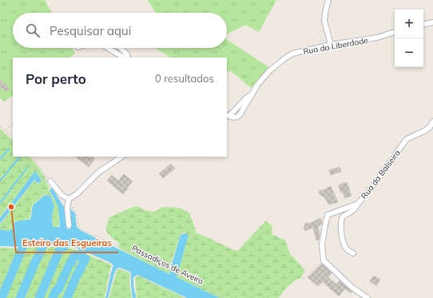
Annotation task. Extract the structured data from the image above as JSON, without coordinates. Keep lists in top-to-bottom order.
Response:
{
  "streets": {
    "street": ["Rua da Liberdade", "Rua da Balseira"],
    "path": ["Passadiços de Aveiro"]
  },
  "places": ["Esteiro das Esgueiras"],
  "page": {
    "map_buttons": ["+", "−"],
    "search": "Pesquisar aqui",
    "heading": ["Por perto", "0 resultados"]
  }
}
